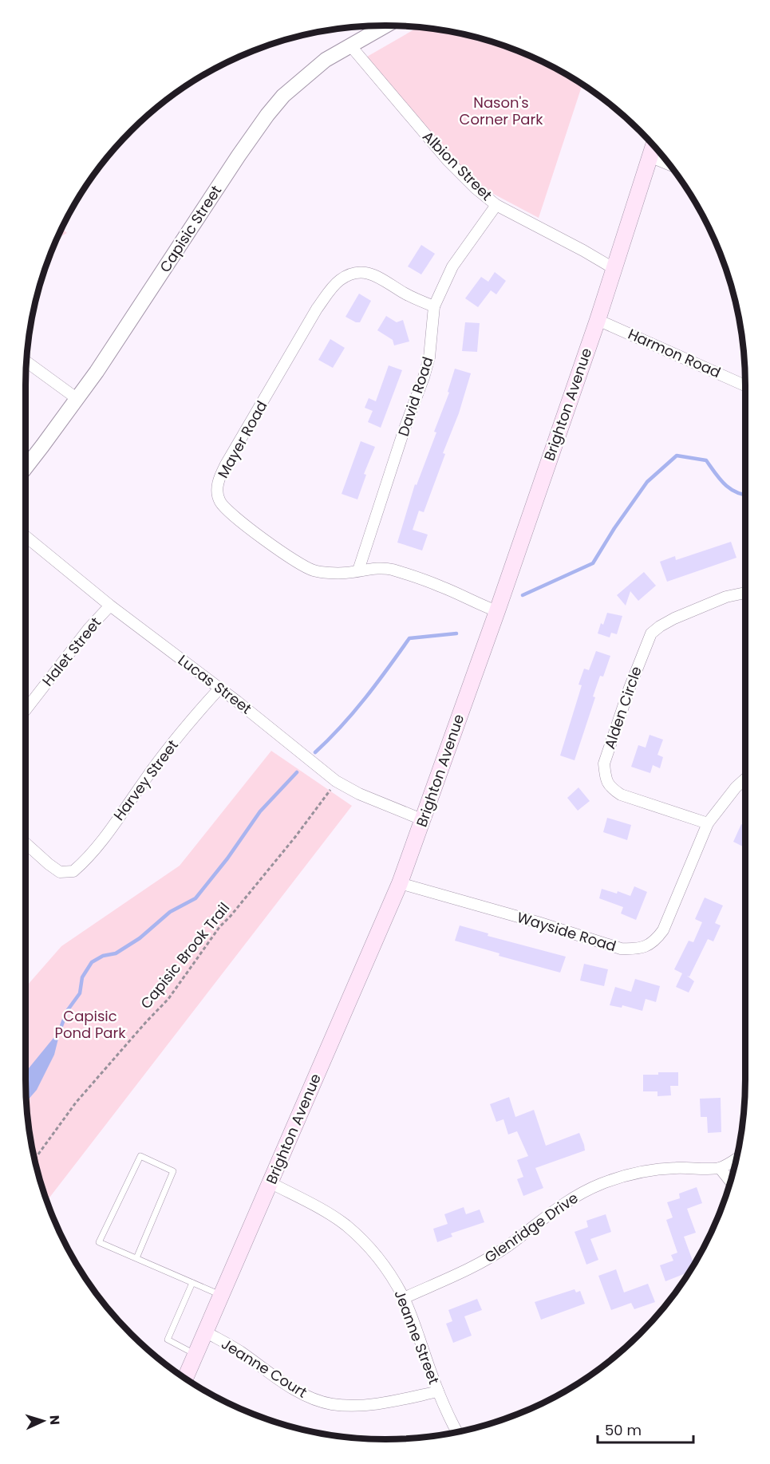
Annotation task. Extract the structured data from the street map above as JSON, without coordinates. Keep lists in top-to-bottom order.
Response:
{
  "streets": {
    "main road": ["Brighton Avenue"],
    "street": [
      "Albion Street",
      "Capisic Street",
      "Harmon Road",
      "David Road",
      "Mayer Road",
      "Halet Street",
      "Lucas Street",
      "Alden Circle",
      "Harvey Street",
      "Wayside Road",
      "Glenridge Drive",
      "Jeanne Street",
      "Jeanne Court"
    ],
    "path": ["Capisic Brook Trail"]
  },
  "crossings": [
    ["Albion Street", "Capisic Street"],
    ["Albion Street", "David Road"],
    ["Albion Street", "Brighton Avenue"],
    ["Harmon Road", "Brighton Avenue"],
    ["David Road", "Mayer Road"],
    ["Brighton Avenue", "Mayer Road"],
    ["Brighton Avenue", "Lucas Street"],
    ["Brighton Avenue", "Wayside Road"],
    ["Brighton Avenue", "Jeanne Street"],
    ["Brighton Avenue", "Jeanne Court"],
    ["Halet Street", "Lucas Street"],
    ["Lucas Street", "Harvey Street"],
    ["Lucas Street", "Capisic Brook Trail"],
    ["Alden Circle", "Wayside Road"],
    ["Glenridge Drive", "Jeanne Street"],
    ["Jeanne Street", "Jeanne Court"]
  ],
  "parks": ["Nason's Corner Park", "Capisic Pond Park"],
  "scale_bar": "50 m",
  "north": "right"
}
